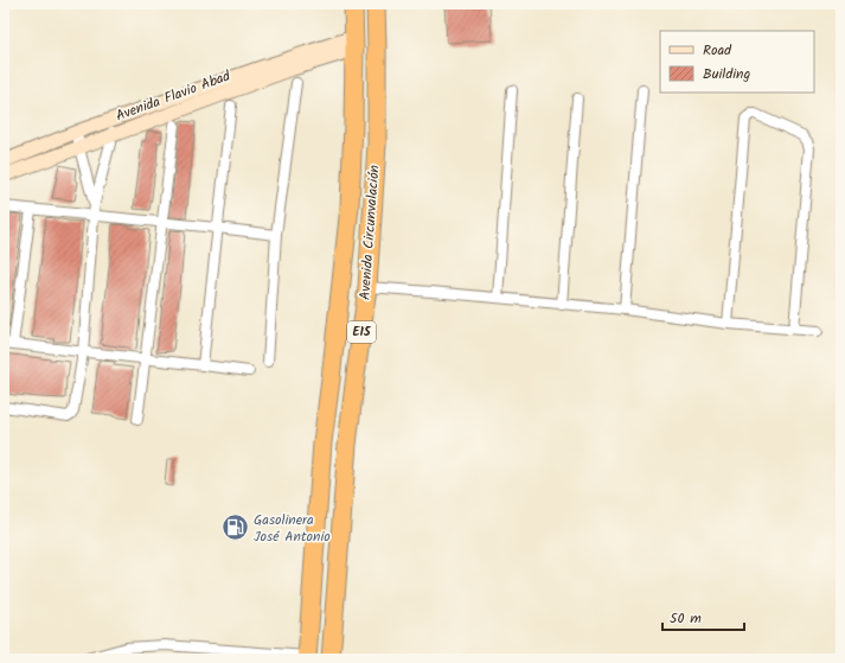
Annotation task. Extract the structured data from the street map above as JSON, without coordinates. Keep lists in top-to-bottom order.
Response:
{
  "streets": {
    "highway": ["Avenida Circunvalación", "E15"],
    "street": ["Avenida Flavio Abad"]
  },
  "crossings": [
    ["Avenida Flavio Abad", "Avenida Circunvalación"]
  ],
  "places": {
    "fuel station": ["Gasolinera José Antonio"]
  },
  "legend": ["Road", "Building"],
  "scale_bar": "50 m"
}
